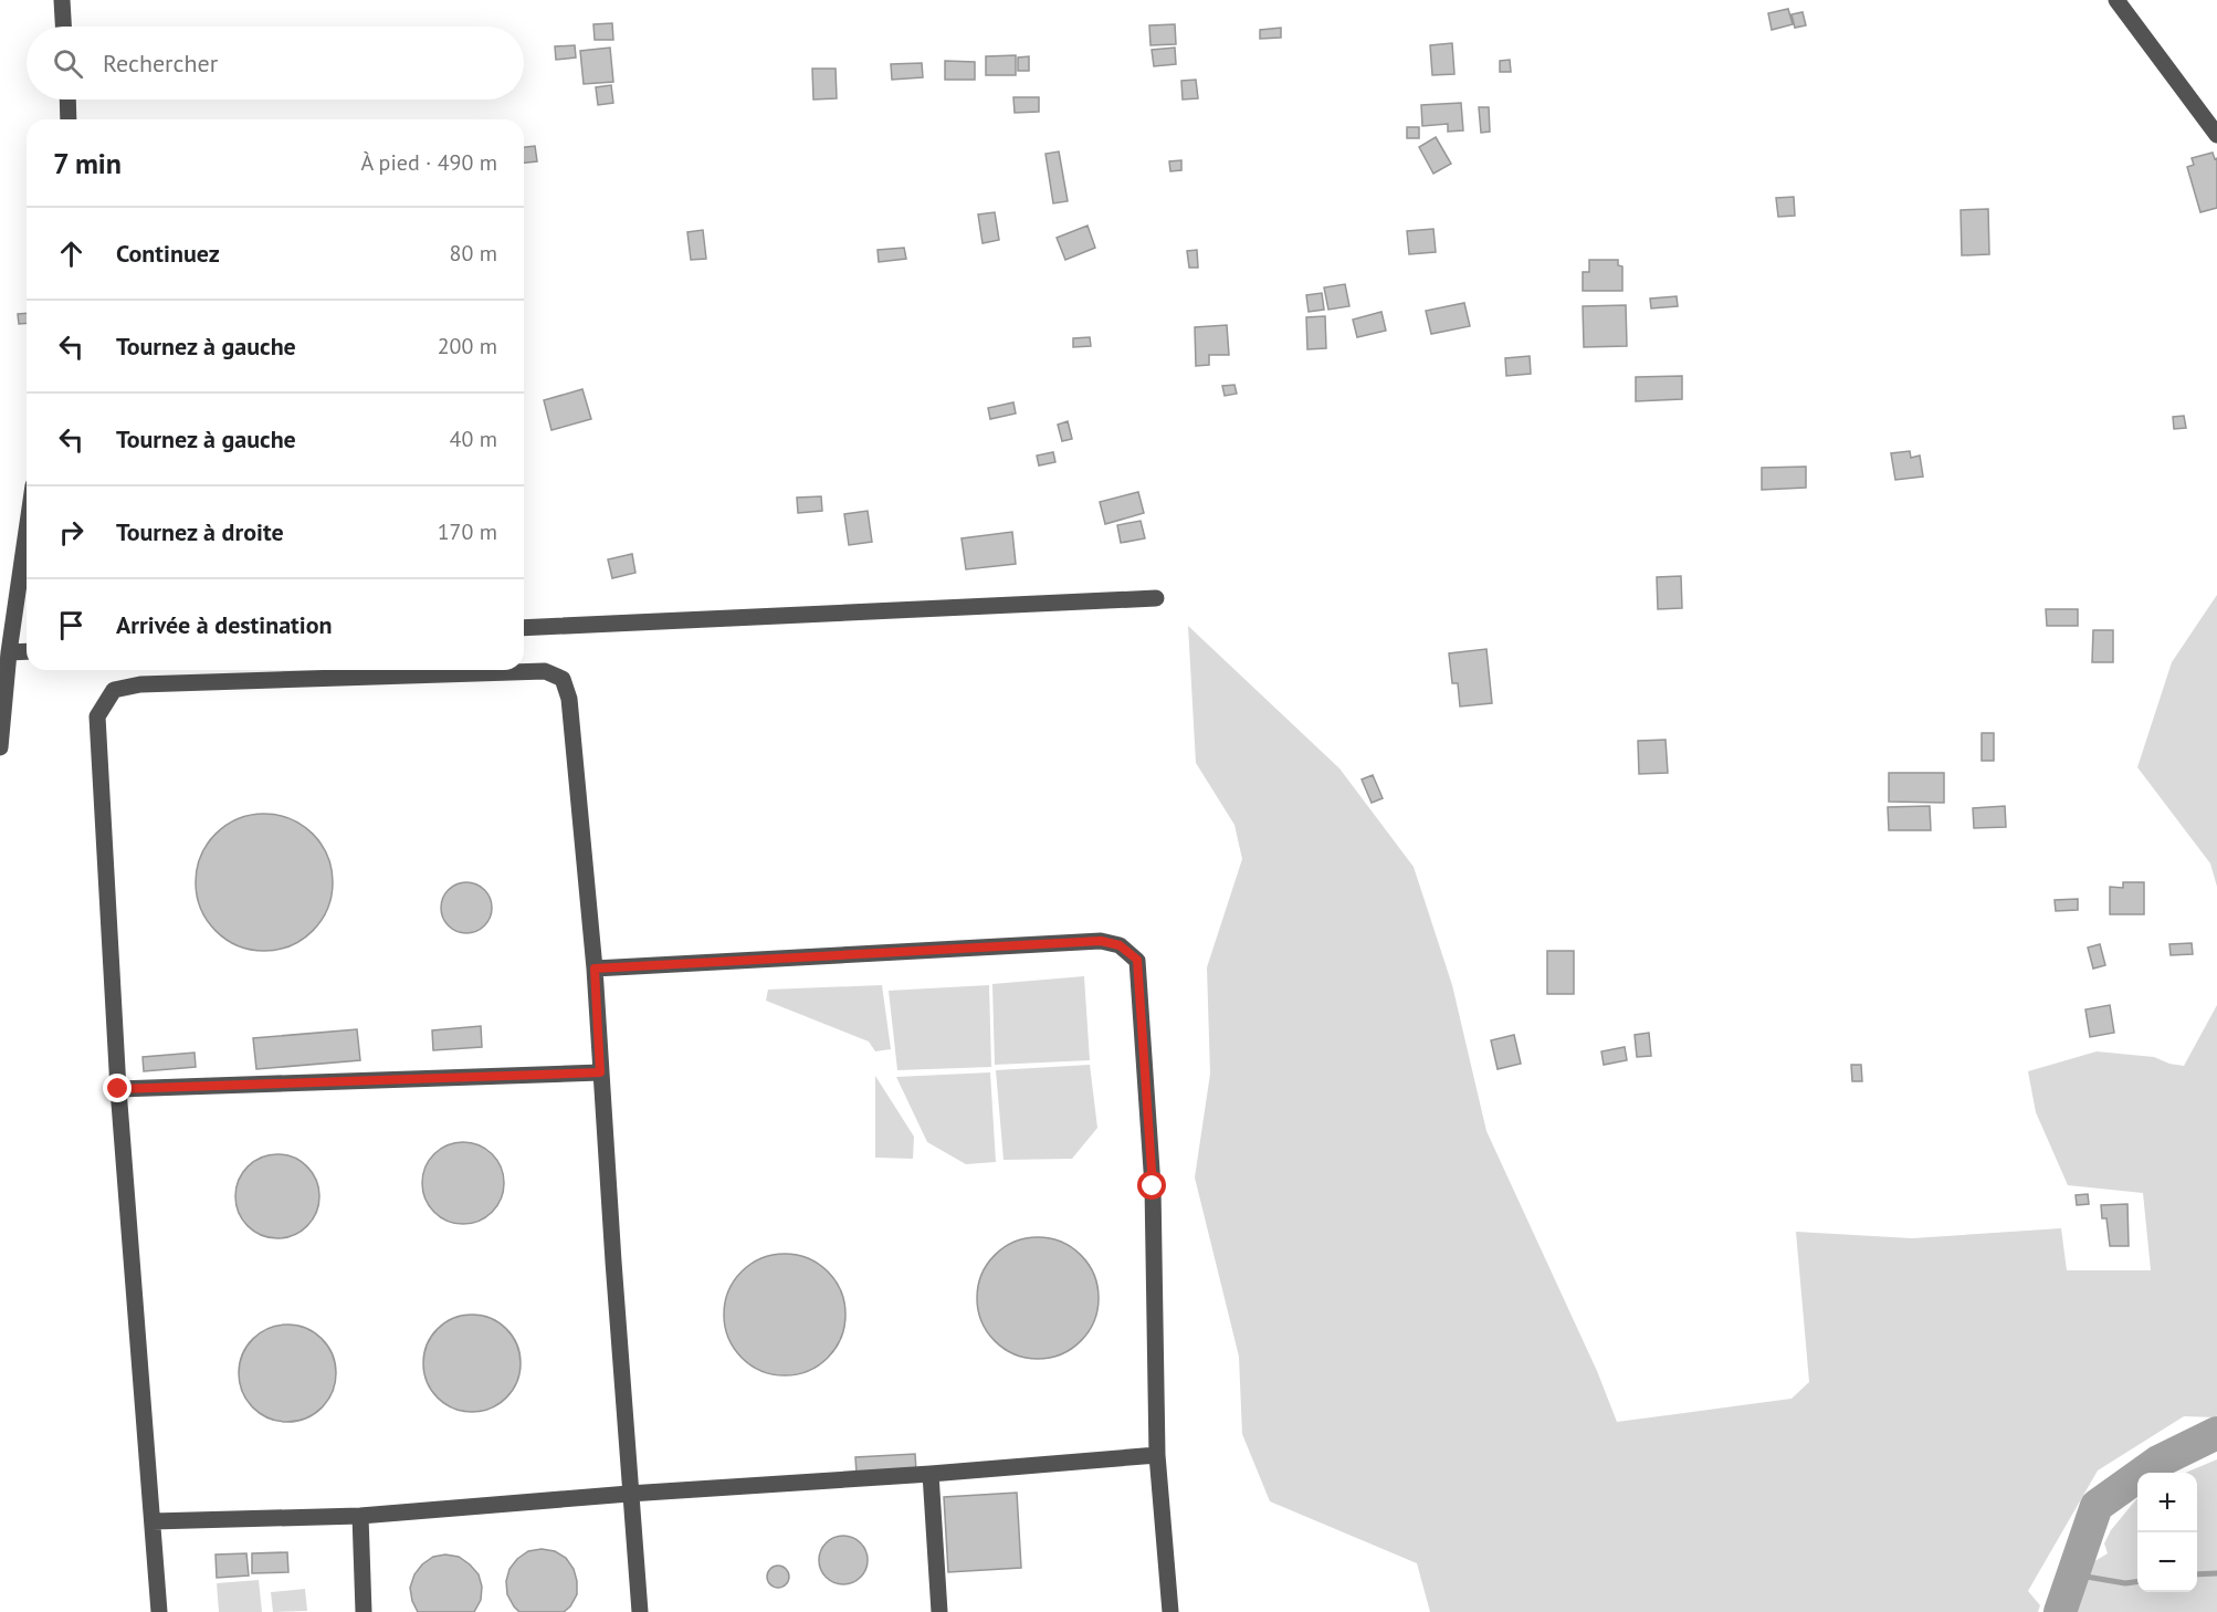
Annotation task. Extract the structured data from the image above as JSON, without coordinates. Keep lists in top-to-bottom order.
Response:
{
  "page": {
    "search": "Rechercher",
    "heading": ["7 min", "À pied · 490 m"],
    "list": [
      ["Continuez", "80 m"],
      ["Tournez à gauche", "200 m"],
      ["Tournez à gauche", "40 m"],
      ["Tournez à droite", "170 m"],
      "Arrivée à destination"
    ],
    "map_buttons": ["+", "−"]
  }
}
